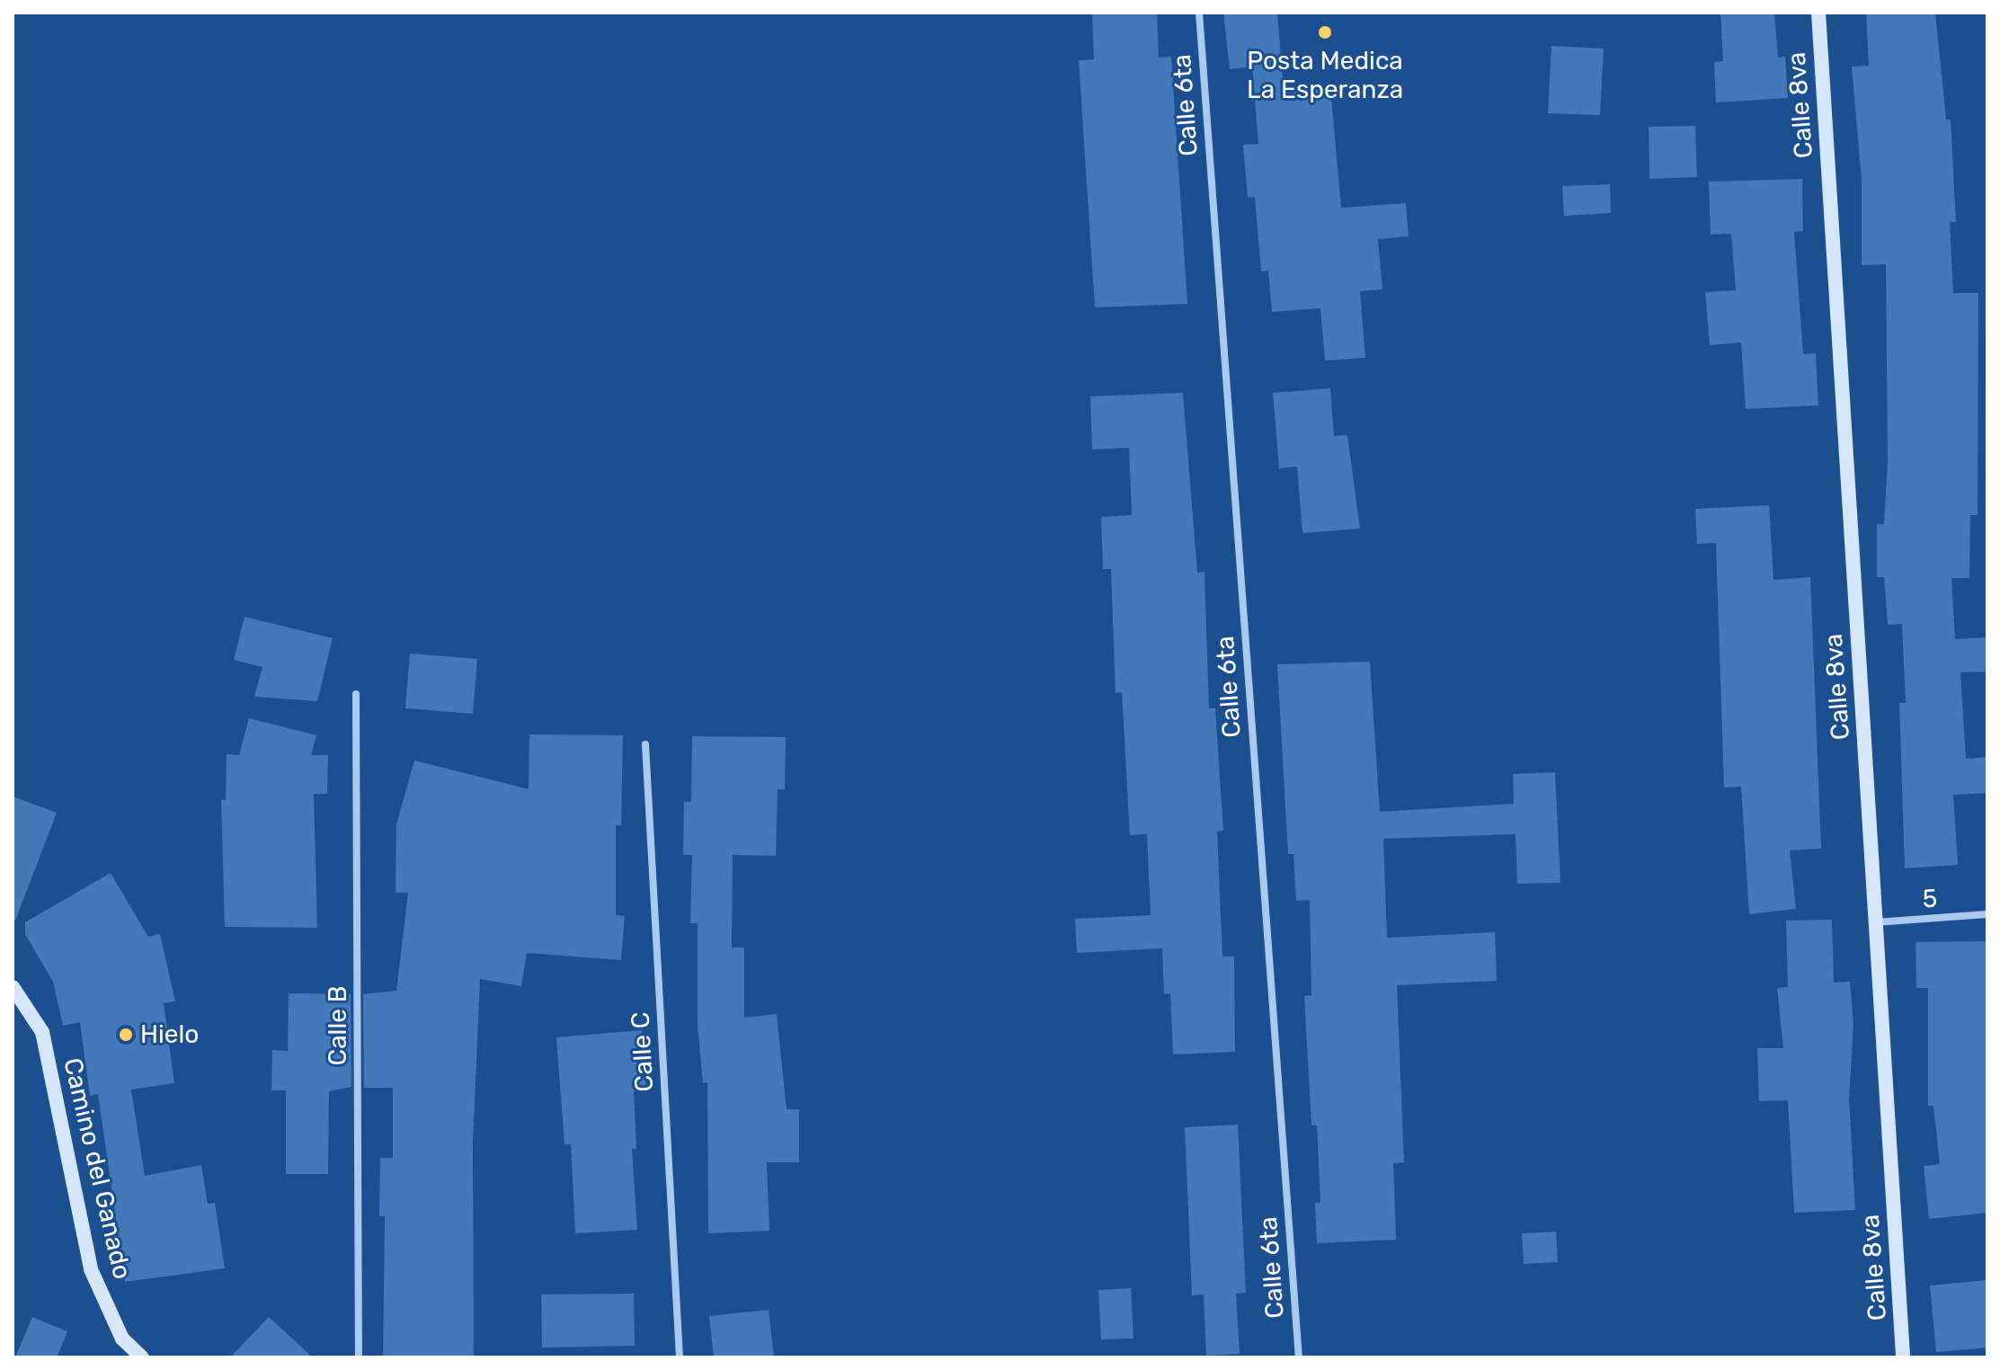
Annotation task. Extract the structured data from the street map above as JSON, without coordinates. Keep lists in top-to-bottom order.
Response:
{
  "streets": {
    "street": [
      "Calle 6ta",
      "Calle 8va",
      "5",
      "Calle B",
      "Calle C",
      "Camino del Ganado"
    ]
  },
  "crossings": [
    ["Calle 8va", "5"]
  ],
  "places": ["Posta Medica La Esperanza", "Hielo"]
}
